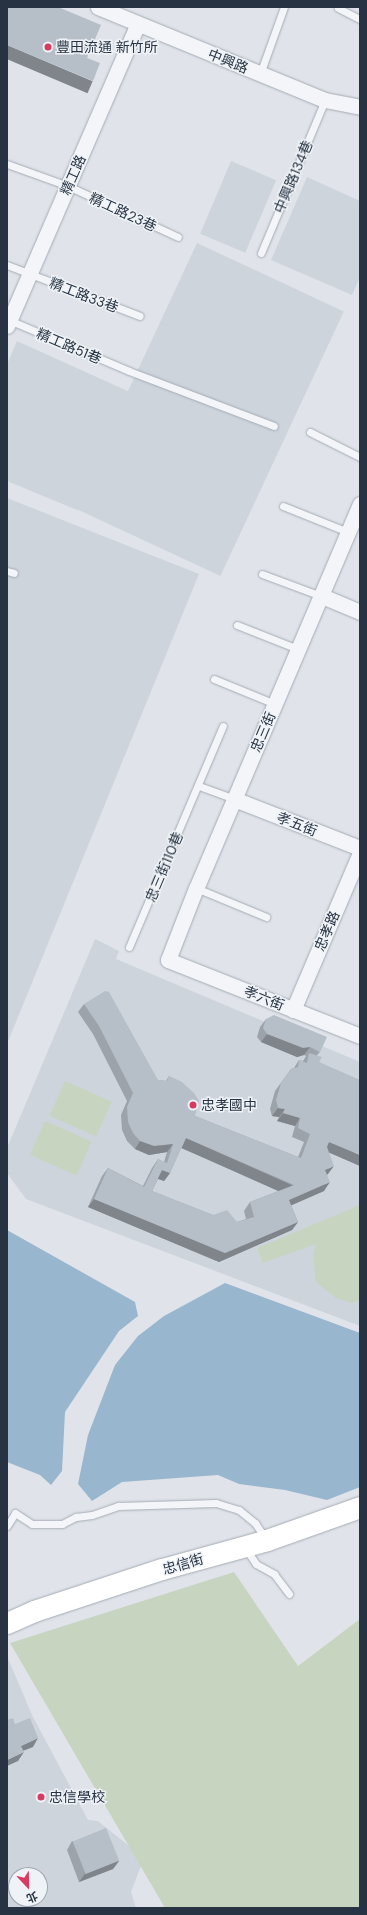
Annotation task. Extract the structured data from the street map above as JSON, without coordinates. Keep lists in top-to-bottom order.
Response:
{
  "streets": {
    "street": [
      "中興路",
      "精工路",
      "忠三街",
      "孝五街",
      "忠孝路",
      "孝六街",
      "忠信街"
    ],
    "lane": [
      "中興路134巷",
      "精工路23巷",
      "精工路33巷",
      "精工路51巷",
      "忠三街110巷"
    ]
  },
  "crossings": [
    ["中興路", "精工路"],
    ["中興路", "中興路134巷"],
    ["精工路", "精工路23巷"],
    ["精工路", "精工路33巷"],
    ["精工路", "精工路51巷"],
    ["忠三街", "孝五街"],
    ["忠三街", "孝六街"],
    ["忠孝路", "孝六街"]
  ],
  "places": ["豐田流通 新竹所", "忠孝國中", "忠信學校"],
  "north": "bottom"
}
